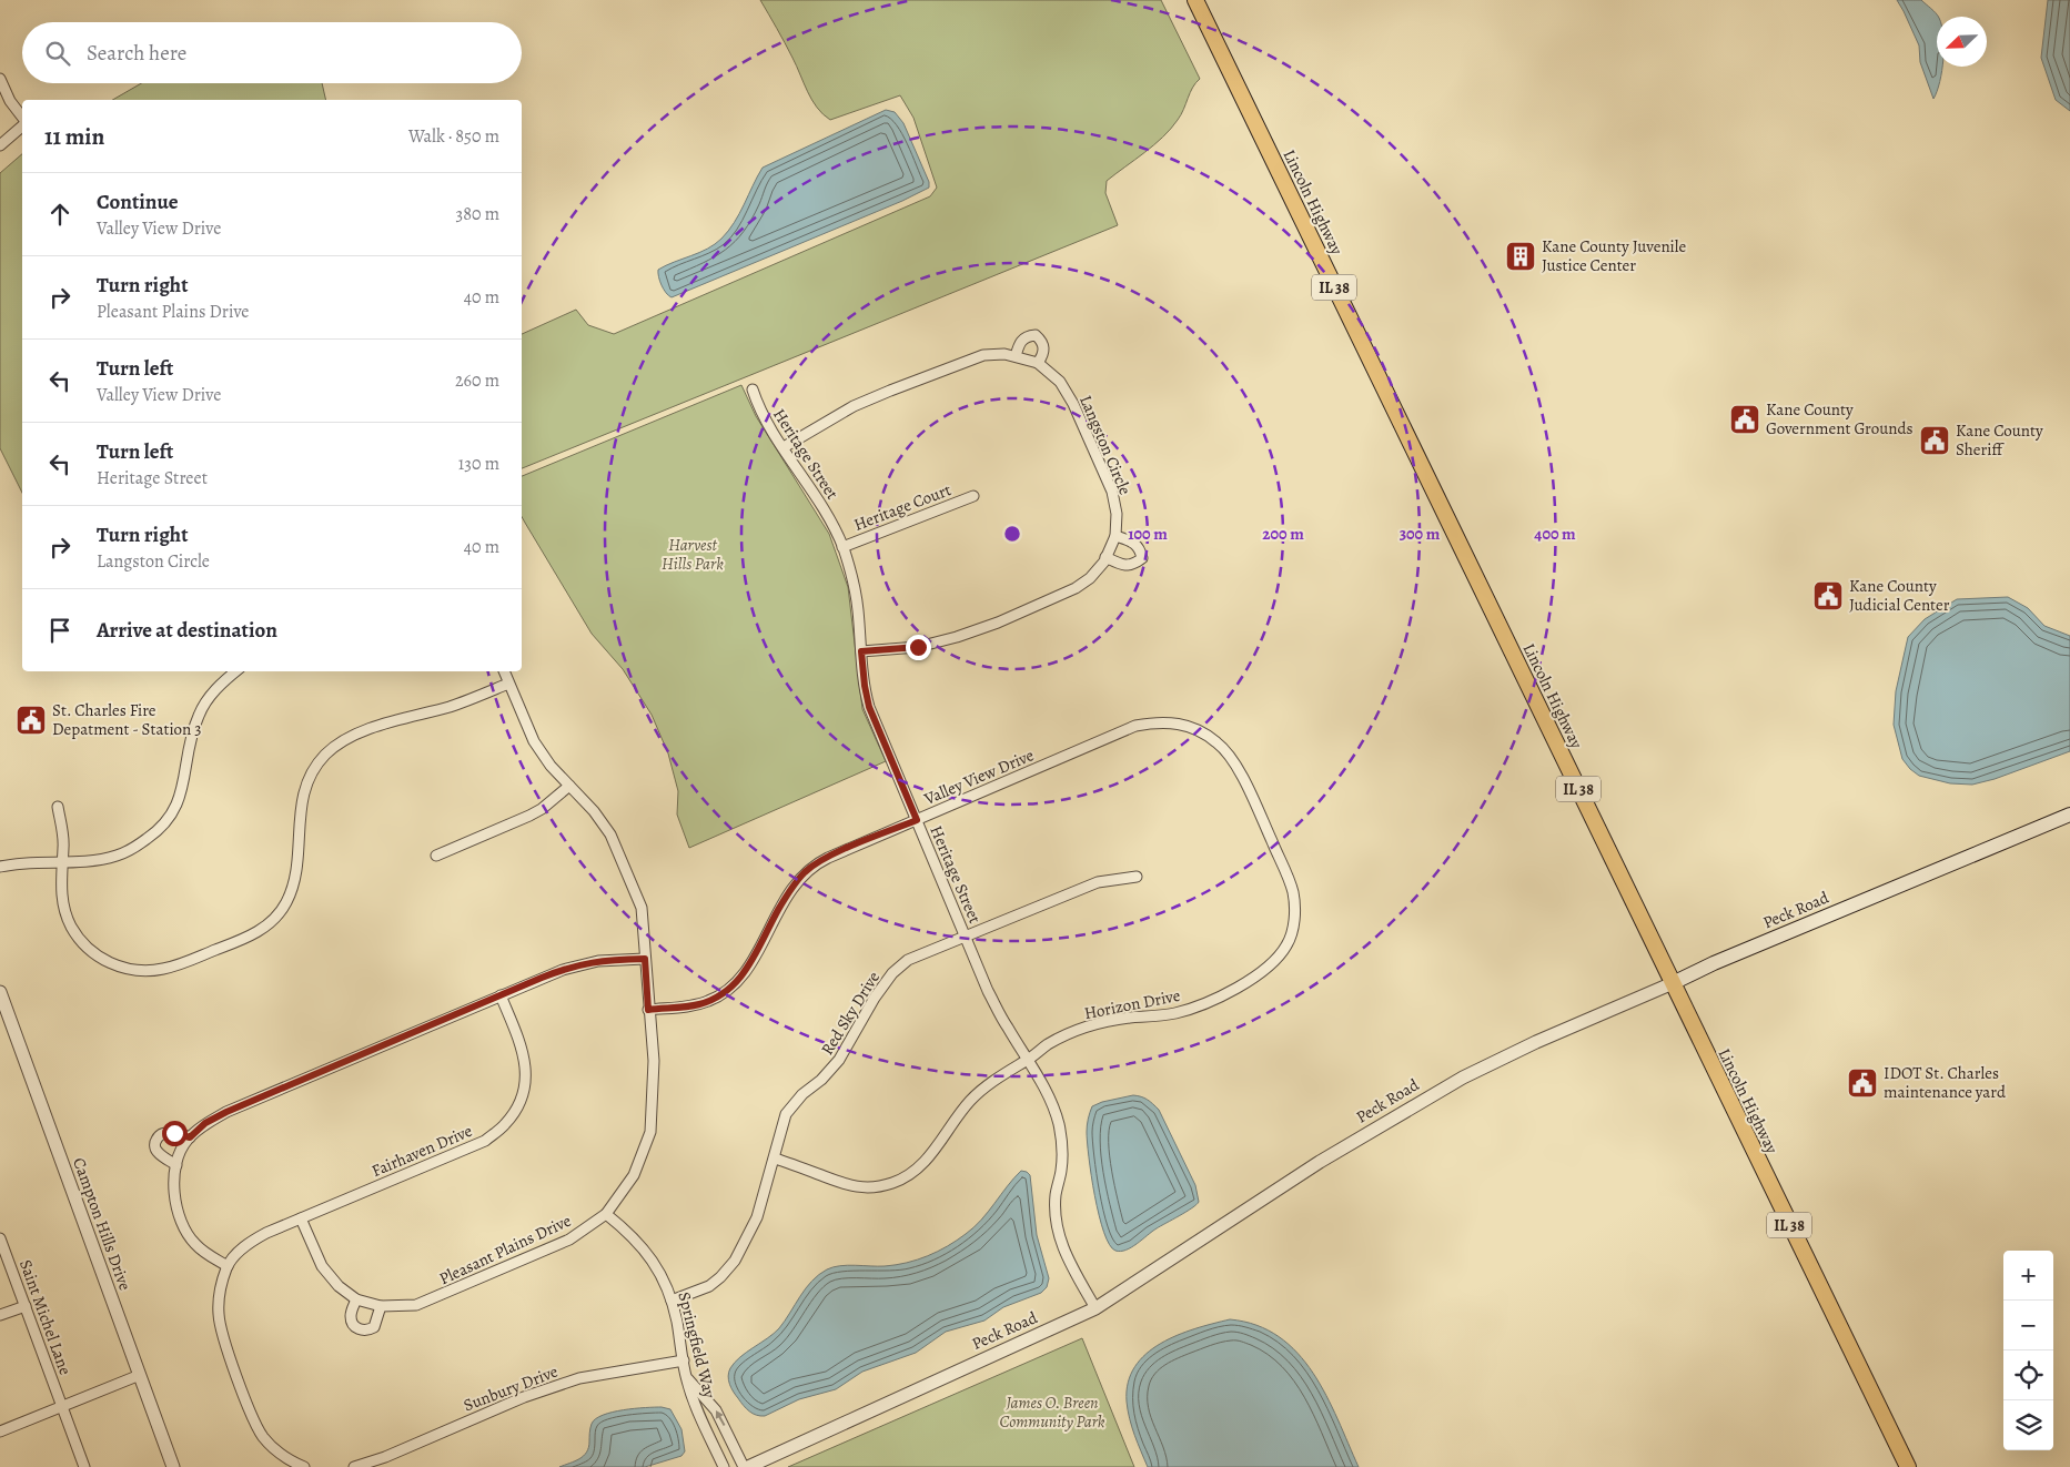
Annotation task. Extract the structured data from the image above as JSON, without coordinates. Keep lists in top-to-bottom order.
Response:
{
  "streets": {
    "main road": ["Lincoln Highway", "IL 38", "Peck Road"],
    "street": [
      "Langston Circle",
      "Heritage Street",
      "Heritage Court",
      "Valley View Drive",
      "Horizon Drive",
      "Red Sky Drive",
      "Fairhaven Drive",
      "Campton Hills Drive",
      "Pleasant Plains Drive",
      "Saint Michel Lane",
      "Springfield Way",
      "Sunbury Drive"
    ]
  },
  "crossings": [
    ["Lincoln Highway", "Peck Road"],
    ["Langston Circle", "Heritage Street"],
    ["Heritage Street", "Heritage Court"],
    ["Heritage Street", "Valley View Drive"],
    ["Heritage Street", "Peck Road"],
    ["Heritage Street", "Horizon Drive"],
    ["Heritage Street", "Red Sky Drive"],
    ["Valley View Drive", "Horizon Drive"],
    ["Valley View Drive", "Pleasant Plains Drive"],
    ["Horizon Drive", "Red Sky Drive"],
    ["Red Sky Drive", "Springfield Way"],
    ["Fairhaven Drive", "Pleasant Plains Drive"],
    ["Pleasant Plains Drive", "Springfield Way"],
    ["Springfield Way", "Sunbury Drive"]
  ],
  "parks": ["Harvest Hills Park", "James O. Breen Community Park"],
  "places": {
    "building": ["Kane County Juvenile Justice Center"],
    "public building": [
      "Kane County Government Grounds",
      "Kane County Sheriff",
      "Kane County Judicial Center",
      "St. Charles Fire Depatment - Station 3",
      "IDOT St. Charles maintenance yard"
    ]
  },
  "north": "bottom left",
  "page": {
    "search": "Search here",
    "heading": ["11 min", "Walk · 850 m"],
    "list": [
      ["Continue", "Valley View Drive", "380 m"],
      ["Turn right", "Pleasant Plains Drive", "40 m"],
      ["Turn left", "Valley View Drive", "260 m"],
      ["Turn left", "Heritage Street", "130 m"],
      ["Turn right", "Langston Circle", "40 m"],
      "Arrive at destination"
    ],
    "map_buttons": ["+", "−"]
  },
  "rings": [
    "100 m",
    "200 m",
    "300 m",
    "400 m"
  ]
}
